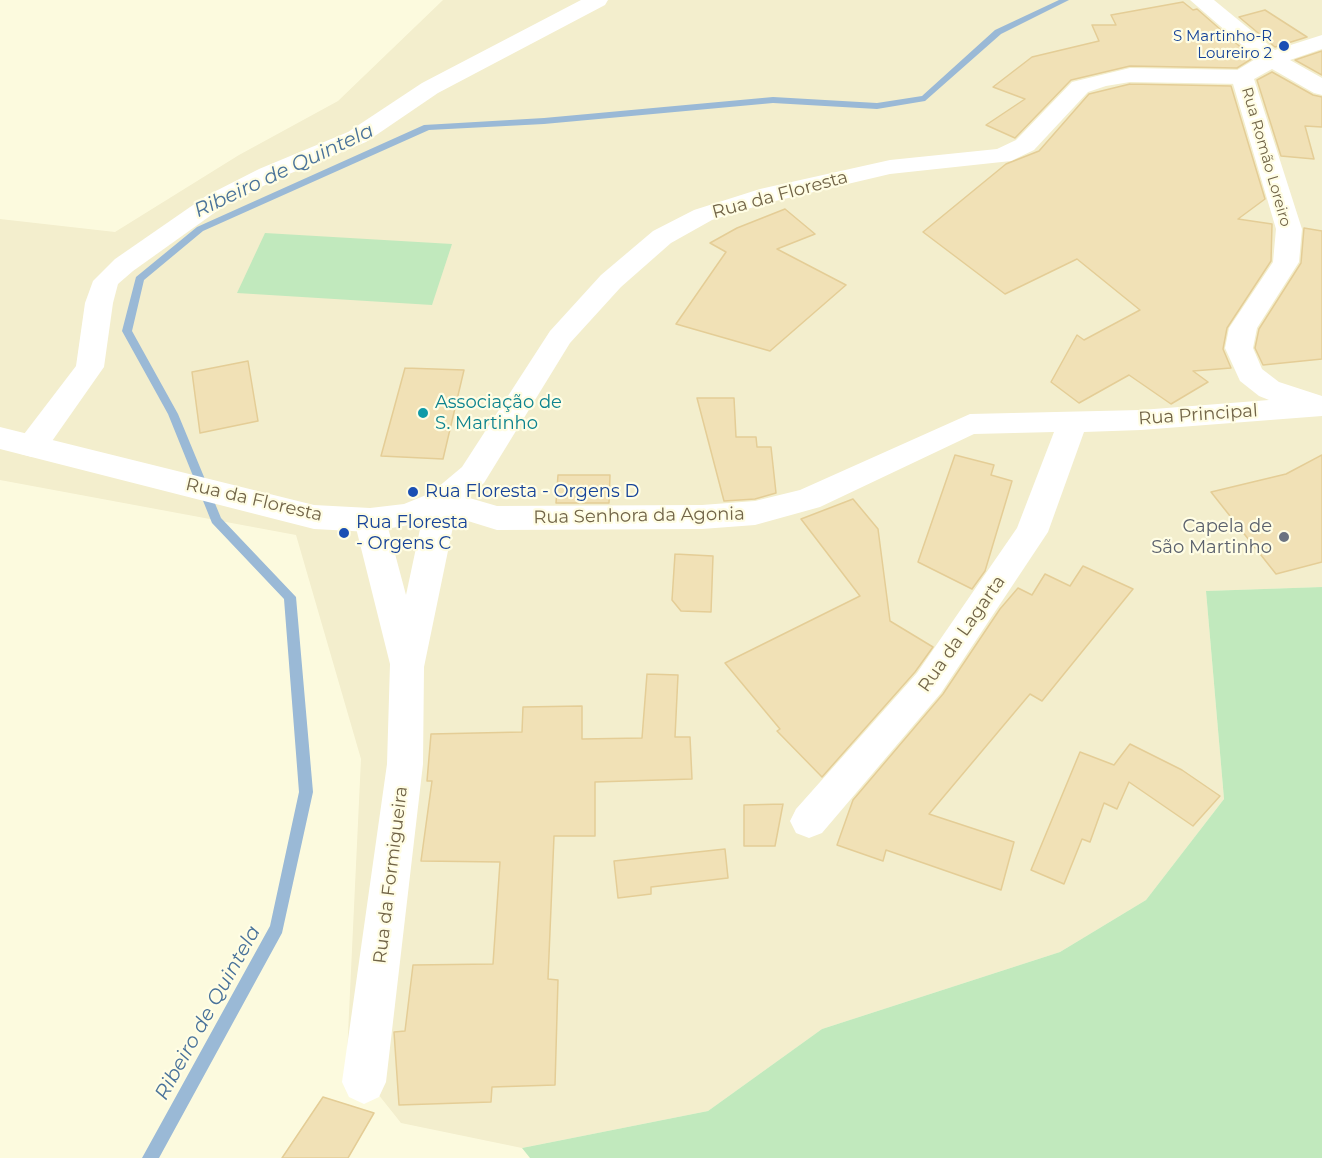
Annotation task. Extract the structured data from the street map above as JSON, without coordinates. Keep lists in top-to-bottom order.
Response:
{
  "streets": {
    "street": [
      "Rua Romão Loreiro",
      "Rua da Floresta",
      "Rua Principal",
      "Rua Senhora da Agonia",
      "Rua da Lagarta",
      "Rua da Formigueira"
    ]
  },
  "crossings": [
    ["Rua Romão Loreiro", "Rua da Floresta"],
    ["Rua Romão Loreiro", "Rua Principal"],
    ["Rua da Floresta", "Rua Senhora da Agonia"],
    ["Rua Principal", "Rua Senhora da Agonia"],
    ["Rua Principal", "Rua da Lagarta"],
    ["Rua Senhora da Agonia", "Rua da Lagarta"]
  ],
  "water": ["Ribeiro de Quintela"],
  "places": [
    "S Martinho-R Loureiro 2",
    "Associação de S. Martinho",
    "Rua Floresta - Orgens D",
    "Rua Floresta - Orgens C",
    "Capela de São Martinho"
  ]
}
